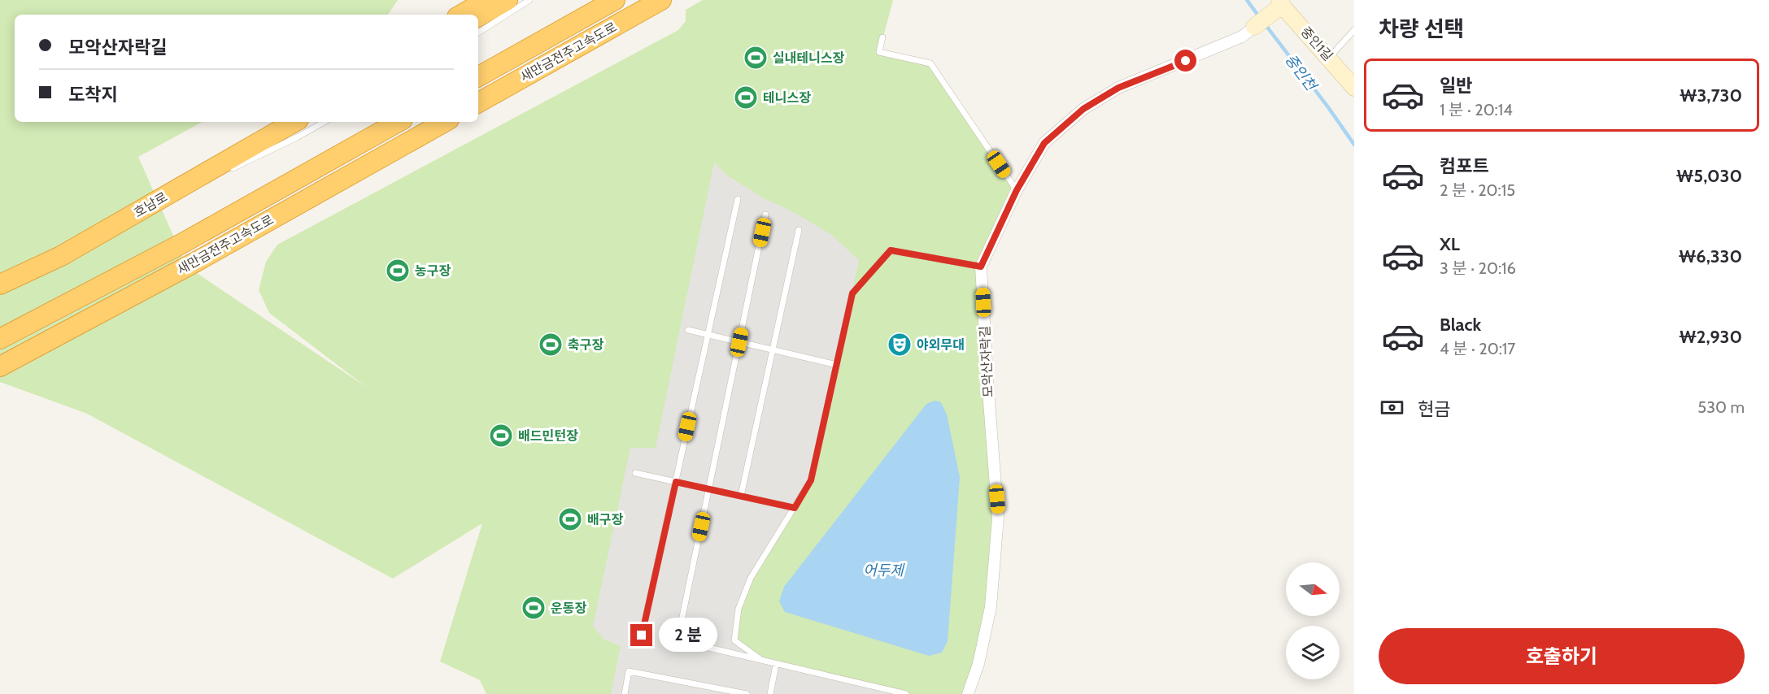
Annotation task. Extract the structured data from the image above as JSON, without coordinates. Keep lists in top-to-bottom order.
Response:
{
  "streets": {
    "highway": ["새만금전주고속도로", "호남로"],
    "street": ["중인1길", "모악산자락길"]
  },
  "crossings": [
    ["중인1길", "모악산자락길"]
  ],
  "water": ["중인천", "어두제"],
  "places": {
    "sports": [
      "실내테니스장",
      "테니스장",
      "농구장",
      "축구장",
      "배드민턴장",
      "배구장",
      "운동장"
    ],
    "theatre": ["야외무대"]
  },
  "north": "right",
  "page": {
    "heading": "차량 선택",
    "banner": ["모악산자락길", "도착지"],
    "list": [
      {
        "name": "일반",
        "note": "1 분 · 20:14",
        "value": "₩3,730"
      },
      {
        "name": "컴포트",
        "note": "2 분 · 20:15",
        "value": "₩5,030"
      },
      {
        "name": "XL",
        "note": "3 분 · 20:16",
        "value": "₩6,330"
      },
      {
        "name": "Black",
        "note": "4 분 · 20:17",
        "value": "₩2,930"
      }
    ],
    "pay": ["현금", "530 m"],
    "bubble": "2 분",
    "buttons": "호출하기"
  }
}
